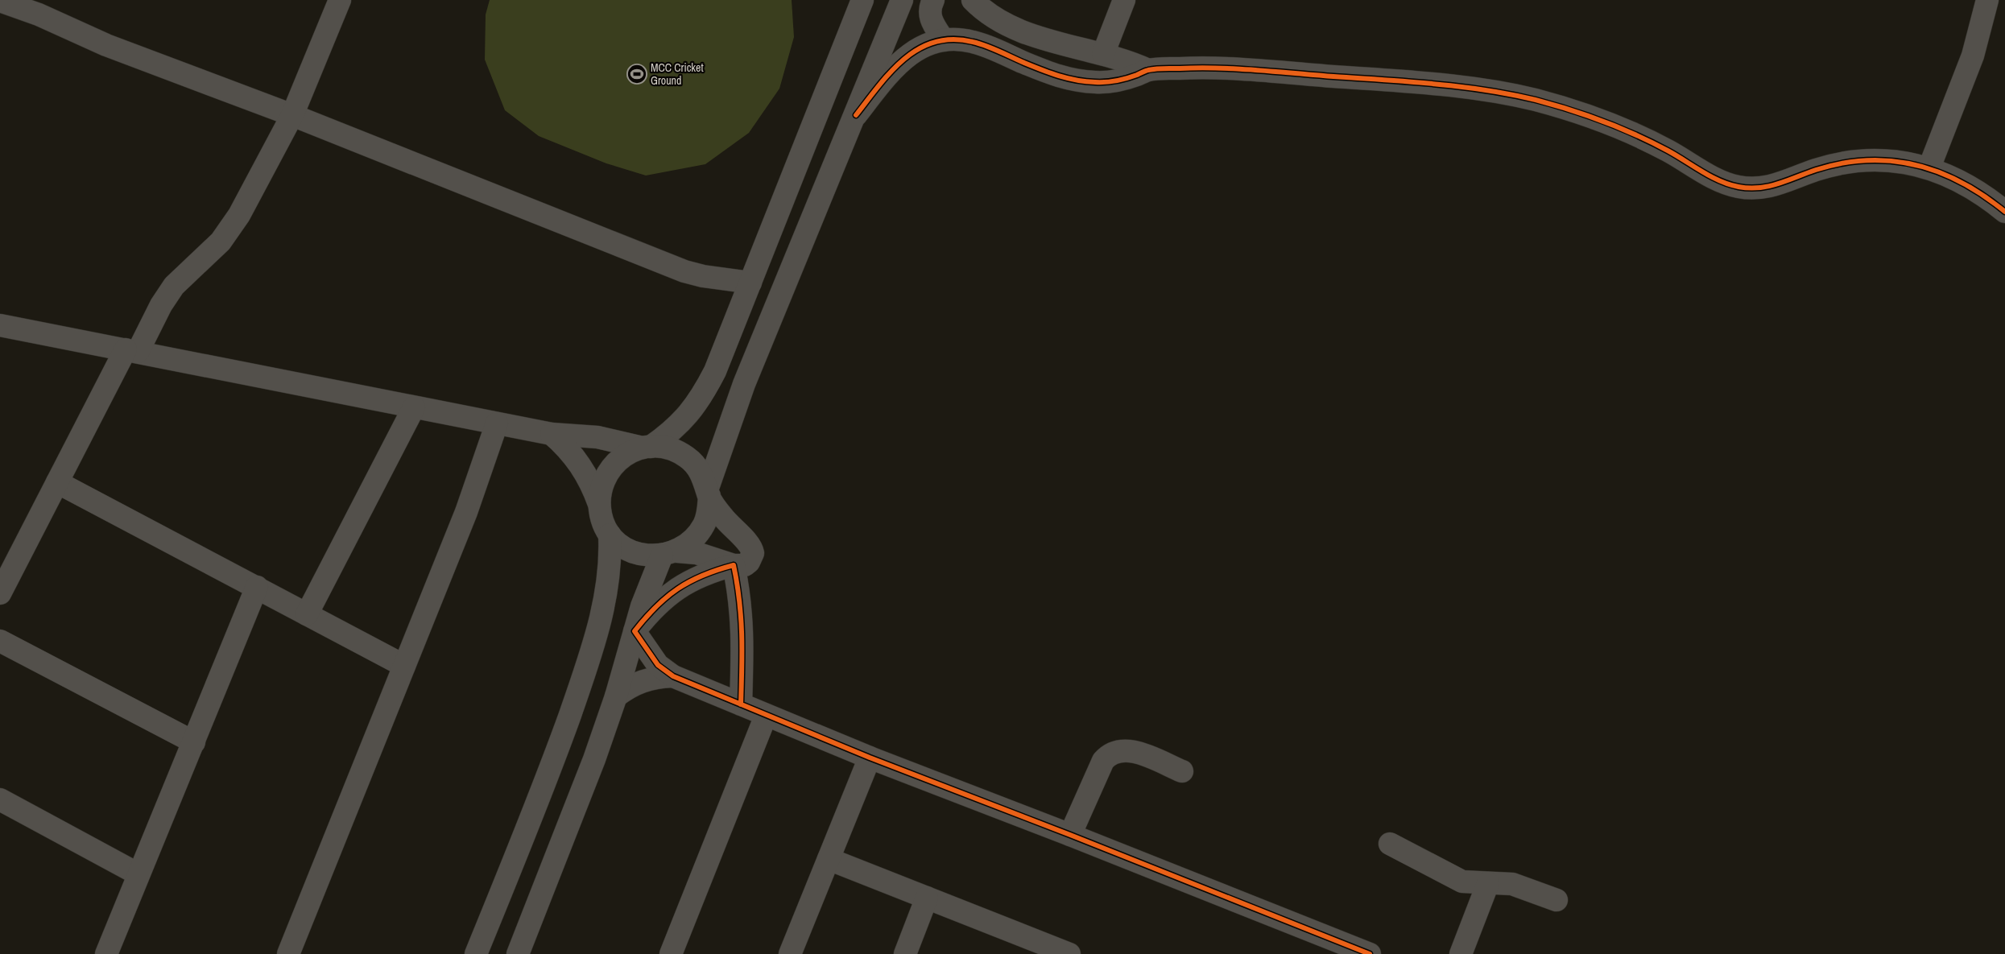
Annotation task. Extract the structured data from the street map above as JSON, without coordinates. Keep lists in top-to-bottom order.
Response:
{
  "places": {
    "sports": ["MCC Cricket Ground"]
  }
}
